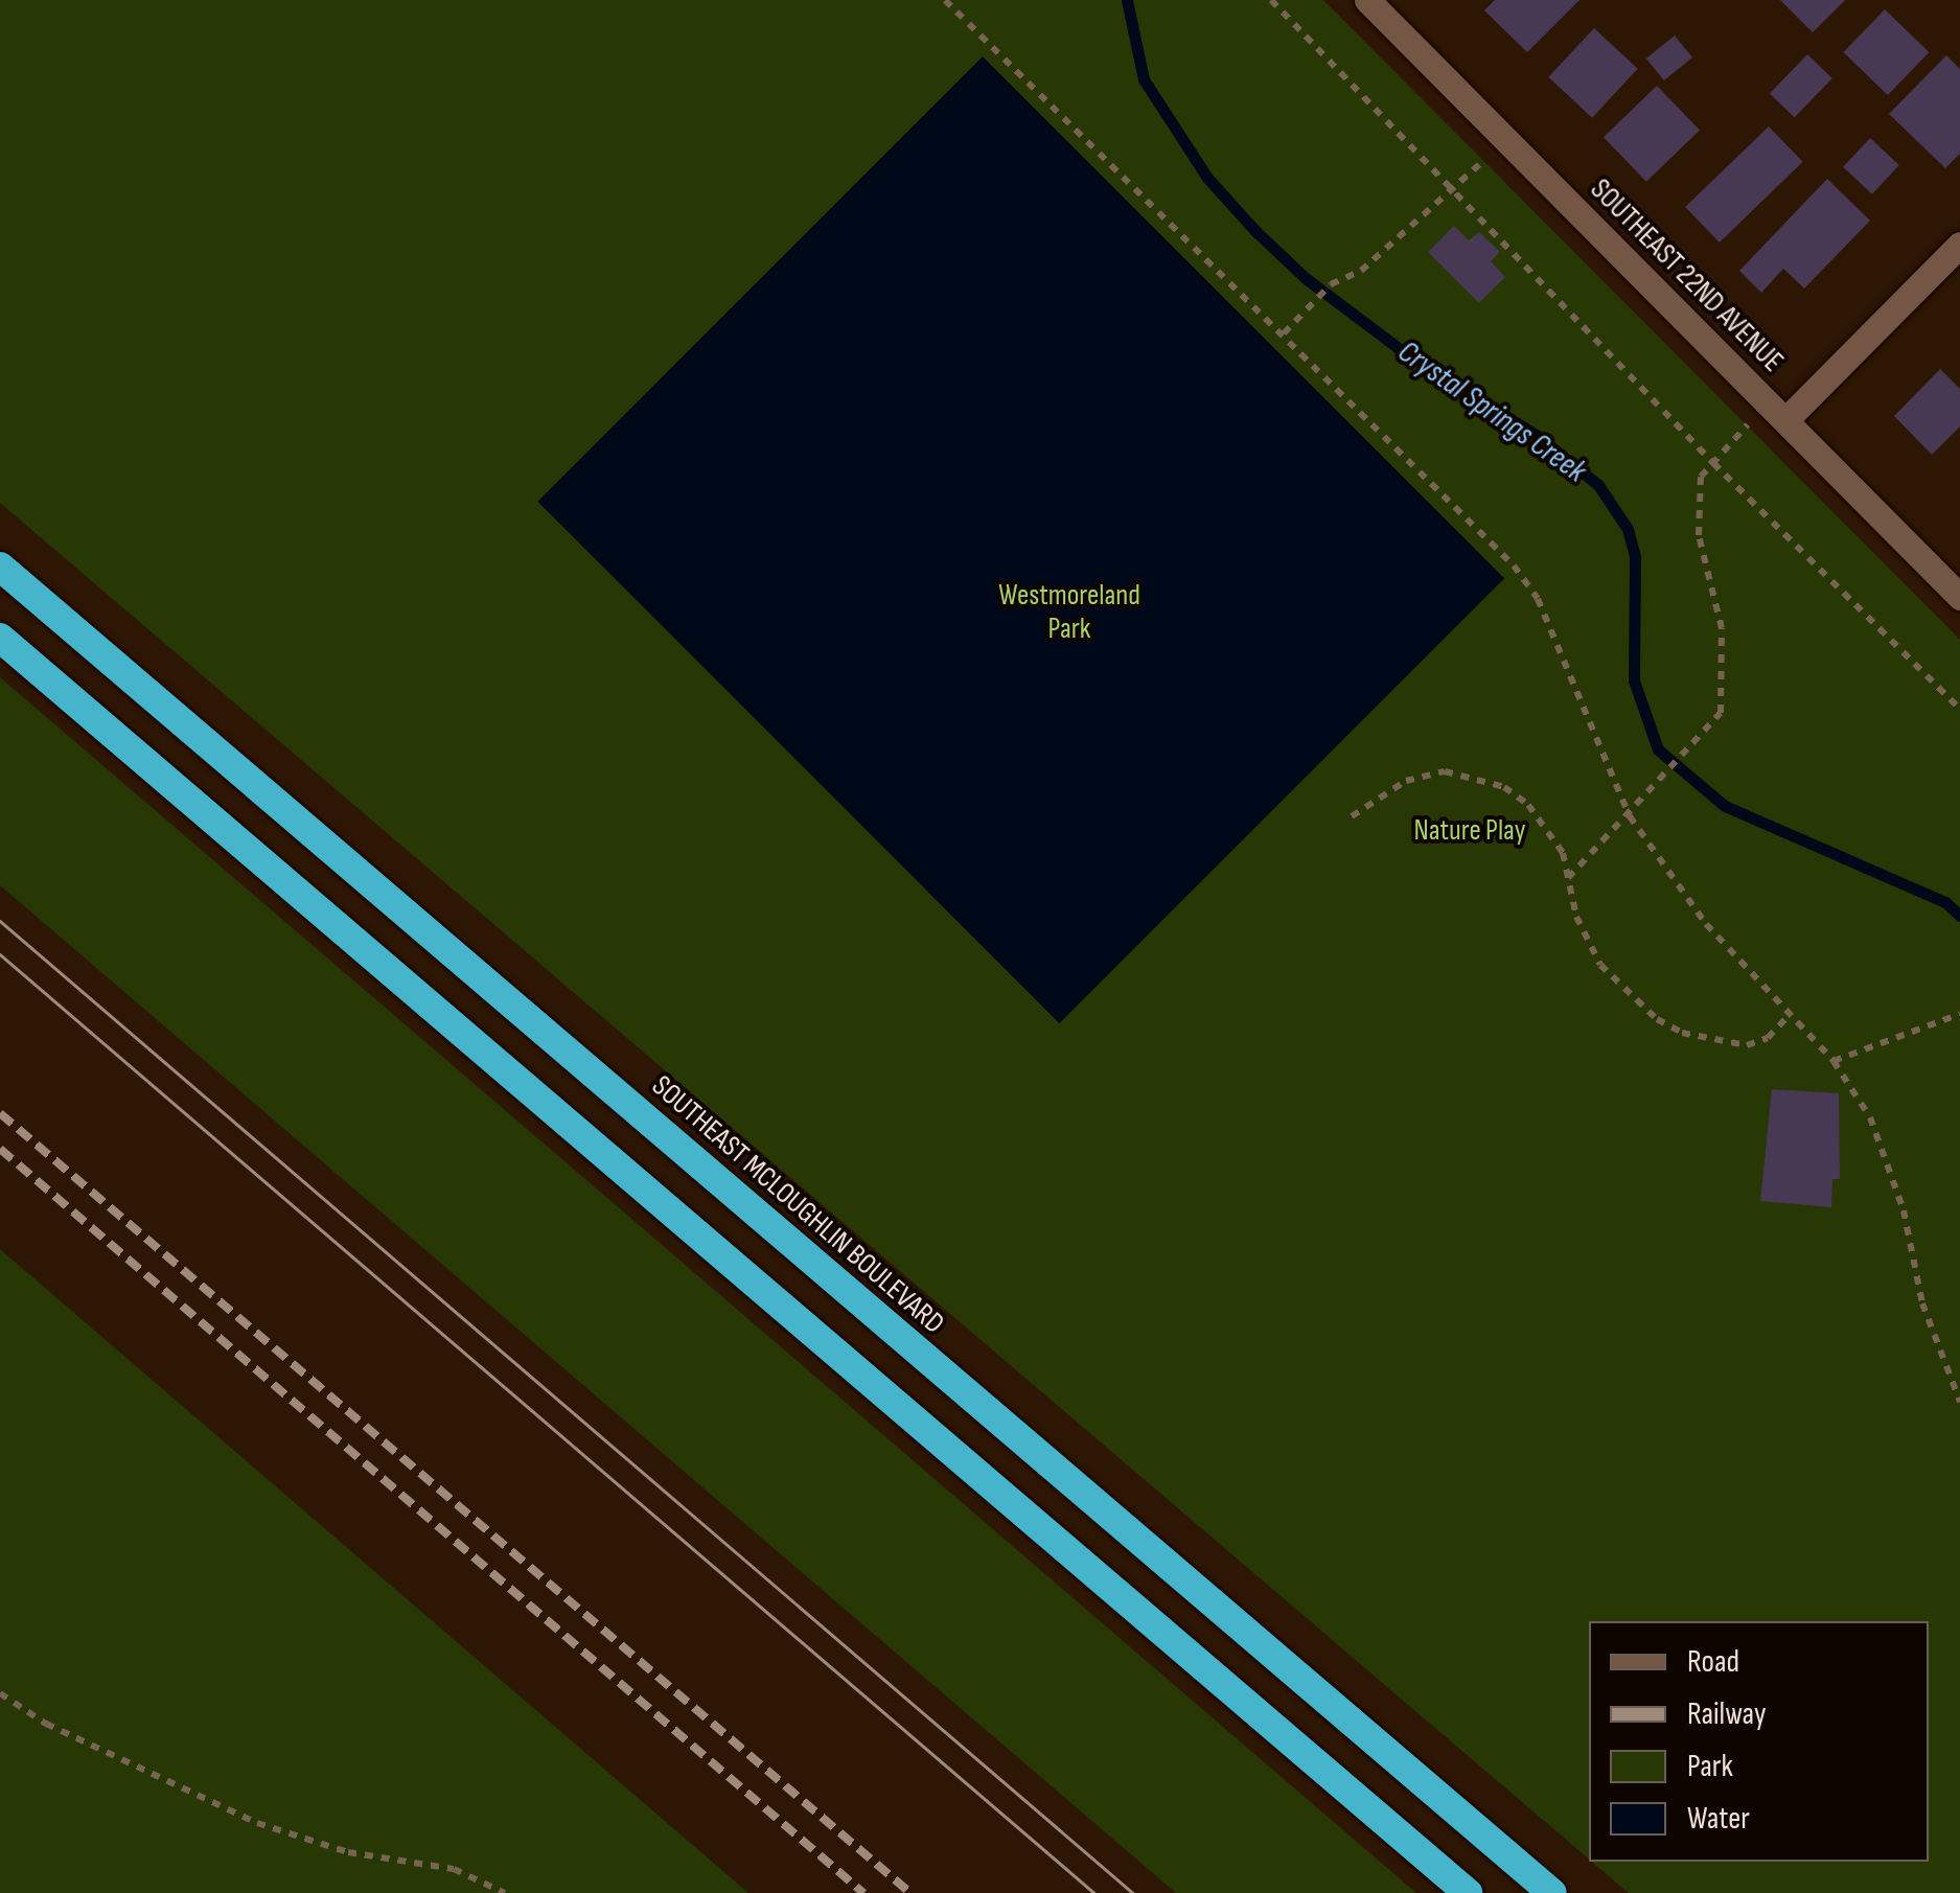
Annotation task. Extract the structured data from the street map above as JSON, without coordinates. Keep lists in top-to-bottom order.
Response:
{
  "streets": {
    "highway": ["SOUTHEAST MCLOUGHLIN BOULEVARD"],
    "street": ["SOUTHEAST 22ND AVENUE"]
  },
  "water": ["Crystal Springs Creek"],
  "parks": ["Westmoreland Park", "Nature Play"],
  "legend": [
    "Road",
    "Railway",
    "Park",
    "Water"
  ]
}
